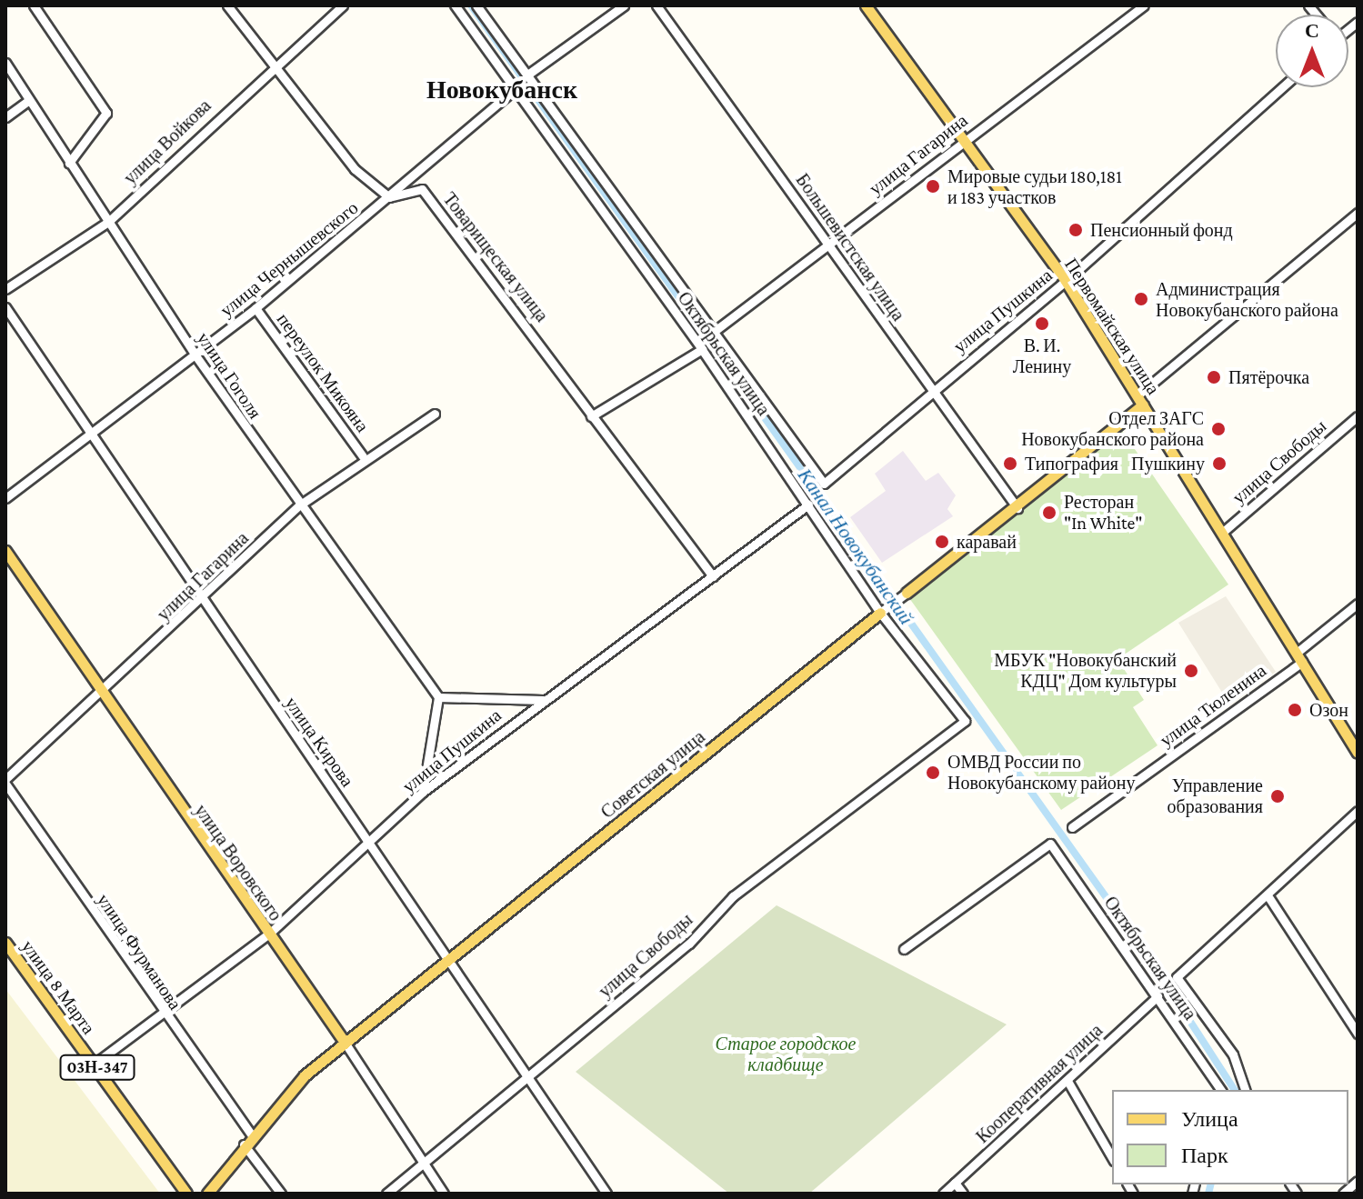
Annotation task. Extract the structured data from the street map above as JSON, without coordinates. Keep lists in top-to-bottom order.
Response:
{
  "streets": {
    "main road": [
      "Первомайская улица",
      "Советская улица",
      "улица Воровского",
      "улица 8 Марта",
      "03Н-347"
    ],
    "street": [
      "улица Войкова",
      "улица Гагарина",
      "Большевистская улица",
      "Товарищеская улица",
      "улица Чернышевского",
      "улица Пушкина",
      "Октябрьская улица",
      "переулок Микояна",
      "улица Гоголя",
      "улица Свободы",
      "улица Тюленина",
      "улица Кирова",
      "улица Фурманова",
      "Кооперативная улица"
    ]
  },
  "crossings": [
    ["улица Войкова", "улица Гоголя"],
    ["улица Гагарина", "Большевистская улица"],
    ["улица Гагарина", "Первомайская улица"],
    ["улица Гагарина", "Октябрьская улица"],
    ["улица Гагарина", "переулок Микояна"],
    ["улица Гагарина", "улица Гоголя"],
    ["улица Гагарина", "улица Кирова"],
    ["улица Гагарина", "улица Воровского"],
    ["улица Гагарина", "улица Фурманова"],
    ["Большевистская улица", "улица Пушкина"],
    ["Большевистская улица", "Советская улица"],
    ["Товарищеская улица", "улица Чернышевского"],
    ["Товарищеская улица", "улица Пушкина"],
    ["улица Чернышевского", "Октябрьская улица"],
    ["улица Чернышевского", "переулок Микояна"],
    ["улица Чернышевского", "улица Гоголя"],
    ["улица Чернышевского", "улица Кирова"],
    ["улица Пушкина", "Первомайская улица"],
    ["улица Пушкина", "Октябрьская улица"],
    ["улица Пушкина", "улица Кирова"],
    ["улица Пушкина", "улица Воровского"],
    ["улица Пушкина", "улица Фурманова"],
    ["улица Пушкина", "улица 8 Марта"],
    ["Первомайская улица", "улица Свободы"],
    ["Первомайская улица", "улица Тюленина"],
    ["Первомайская улица", "Советская улица"],
    ["Октябрьская улица", "улица Свободы"],
    ["Октябрьская улица", "Советская улица"],
    ["Октябрьская улица", "Кооперативная улица"],
    ["улица Свободы", "улица Кирова"],
    ["улица Свободы", "улица Воровского"],
    ["улица Кирова", "Советская улица"],
    ["Советская улица", "улица Воровского"],
    ["Советская улица", "улица Фурманова"]
  ],
  "districts": ["Новокубанск"],
  "water": ["Канал Новокубанский"],
  "parks": ["Старое городское кладбище"],
  "places": [
    "Мировые судьи 180,181 и 183 участков",
    "Пенсионный фонд",
    "Администрация Новокубанского района",
    "В. И. Ленину",
    "Пятёрочка",
    "Отдел ЗАГС Новокубанского района",
    "Типография",
    "Пушкину",
    "Ресторан \"In White\"",
    "каравай",
    "МБУК \"Новокубанский КДЦ\" Дом культуры",
    "Озон",
    "ОМВД России по Новокубанскому району",
    "Управление образования"
  ],
  "legend": ["Улица", "Парк"],
  "north": "top"
}
